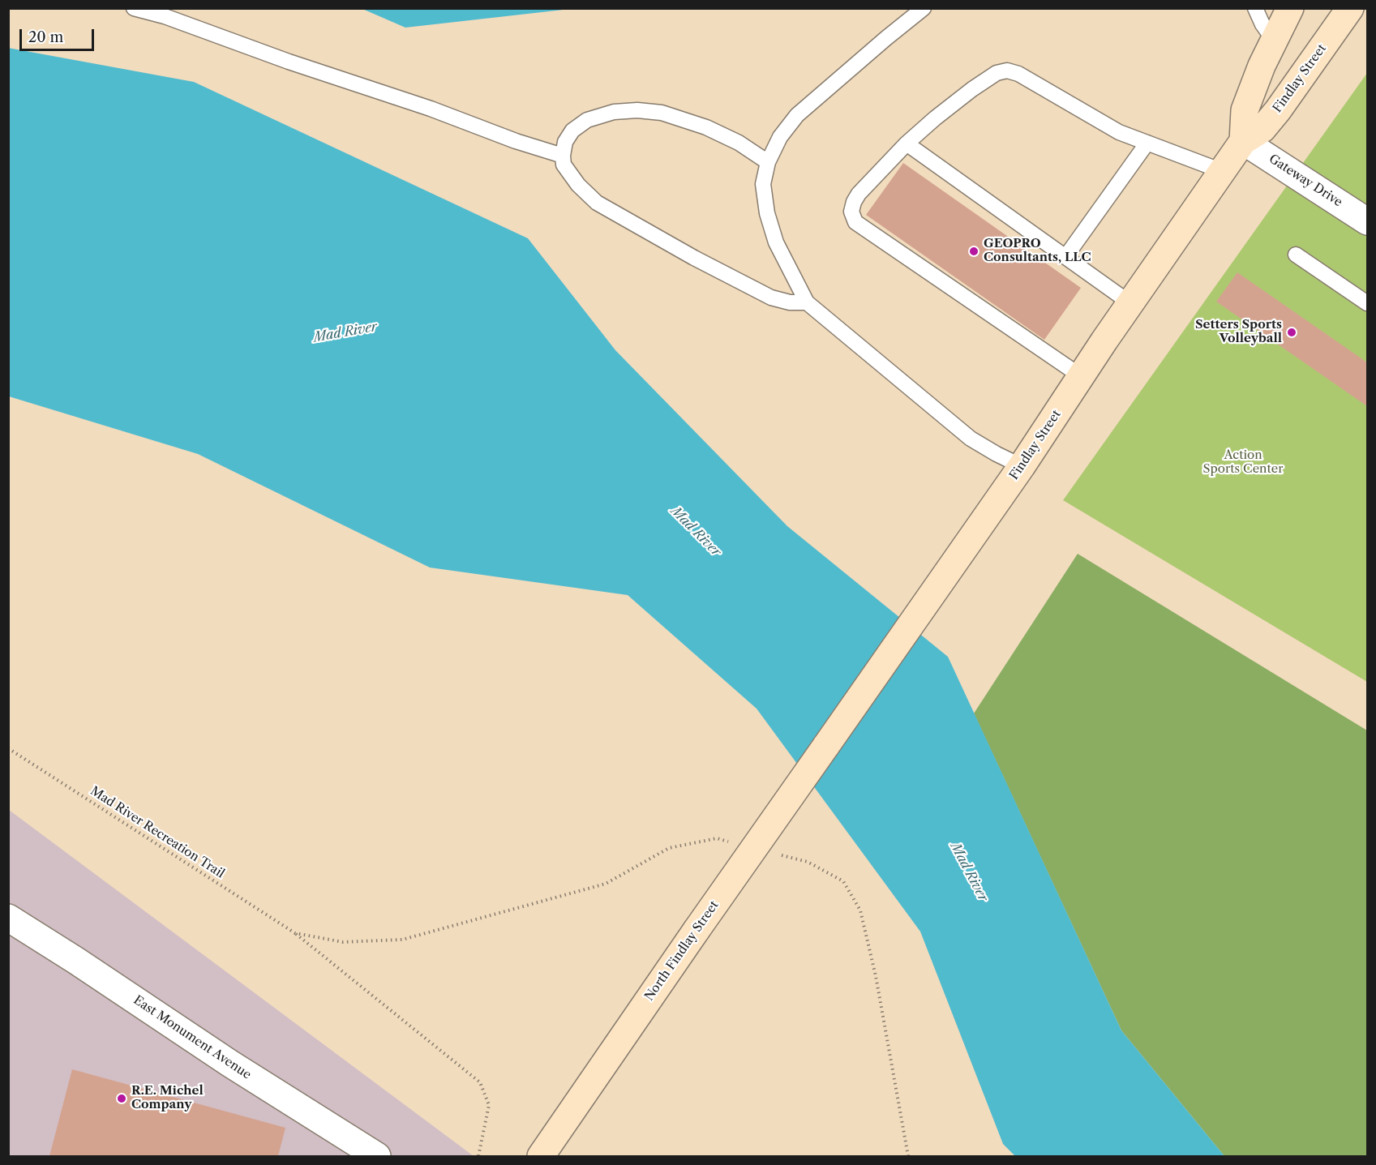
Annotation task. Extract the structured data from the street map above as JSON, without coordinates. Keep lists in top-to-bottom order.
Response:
{
  "streets": {
    "main road": ["Findlay Street", "North Findlay Street"],
    "street": ["Gateway Drive", "East Monument Avenue"],
    "path": ["Mad River Recreation Trail"]
  },
  "crossings": [
    ["Findlay Street", "Gateway Drive"],
    ["Findlay Street", "North Findlay Street"]
  ],
  "water": ["Mad River"],
  "parks": ["Action Sports Center"],
  "places": ["GEOPRO Consultants, LLC", "Setters Sports Volleyball", "R.E. Michel Company"],
  "scale_bar": "20 m"
}
